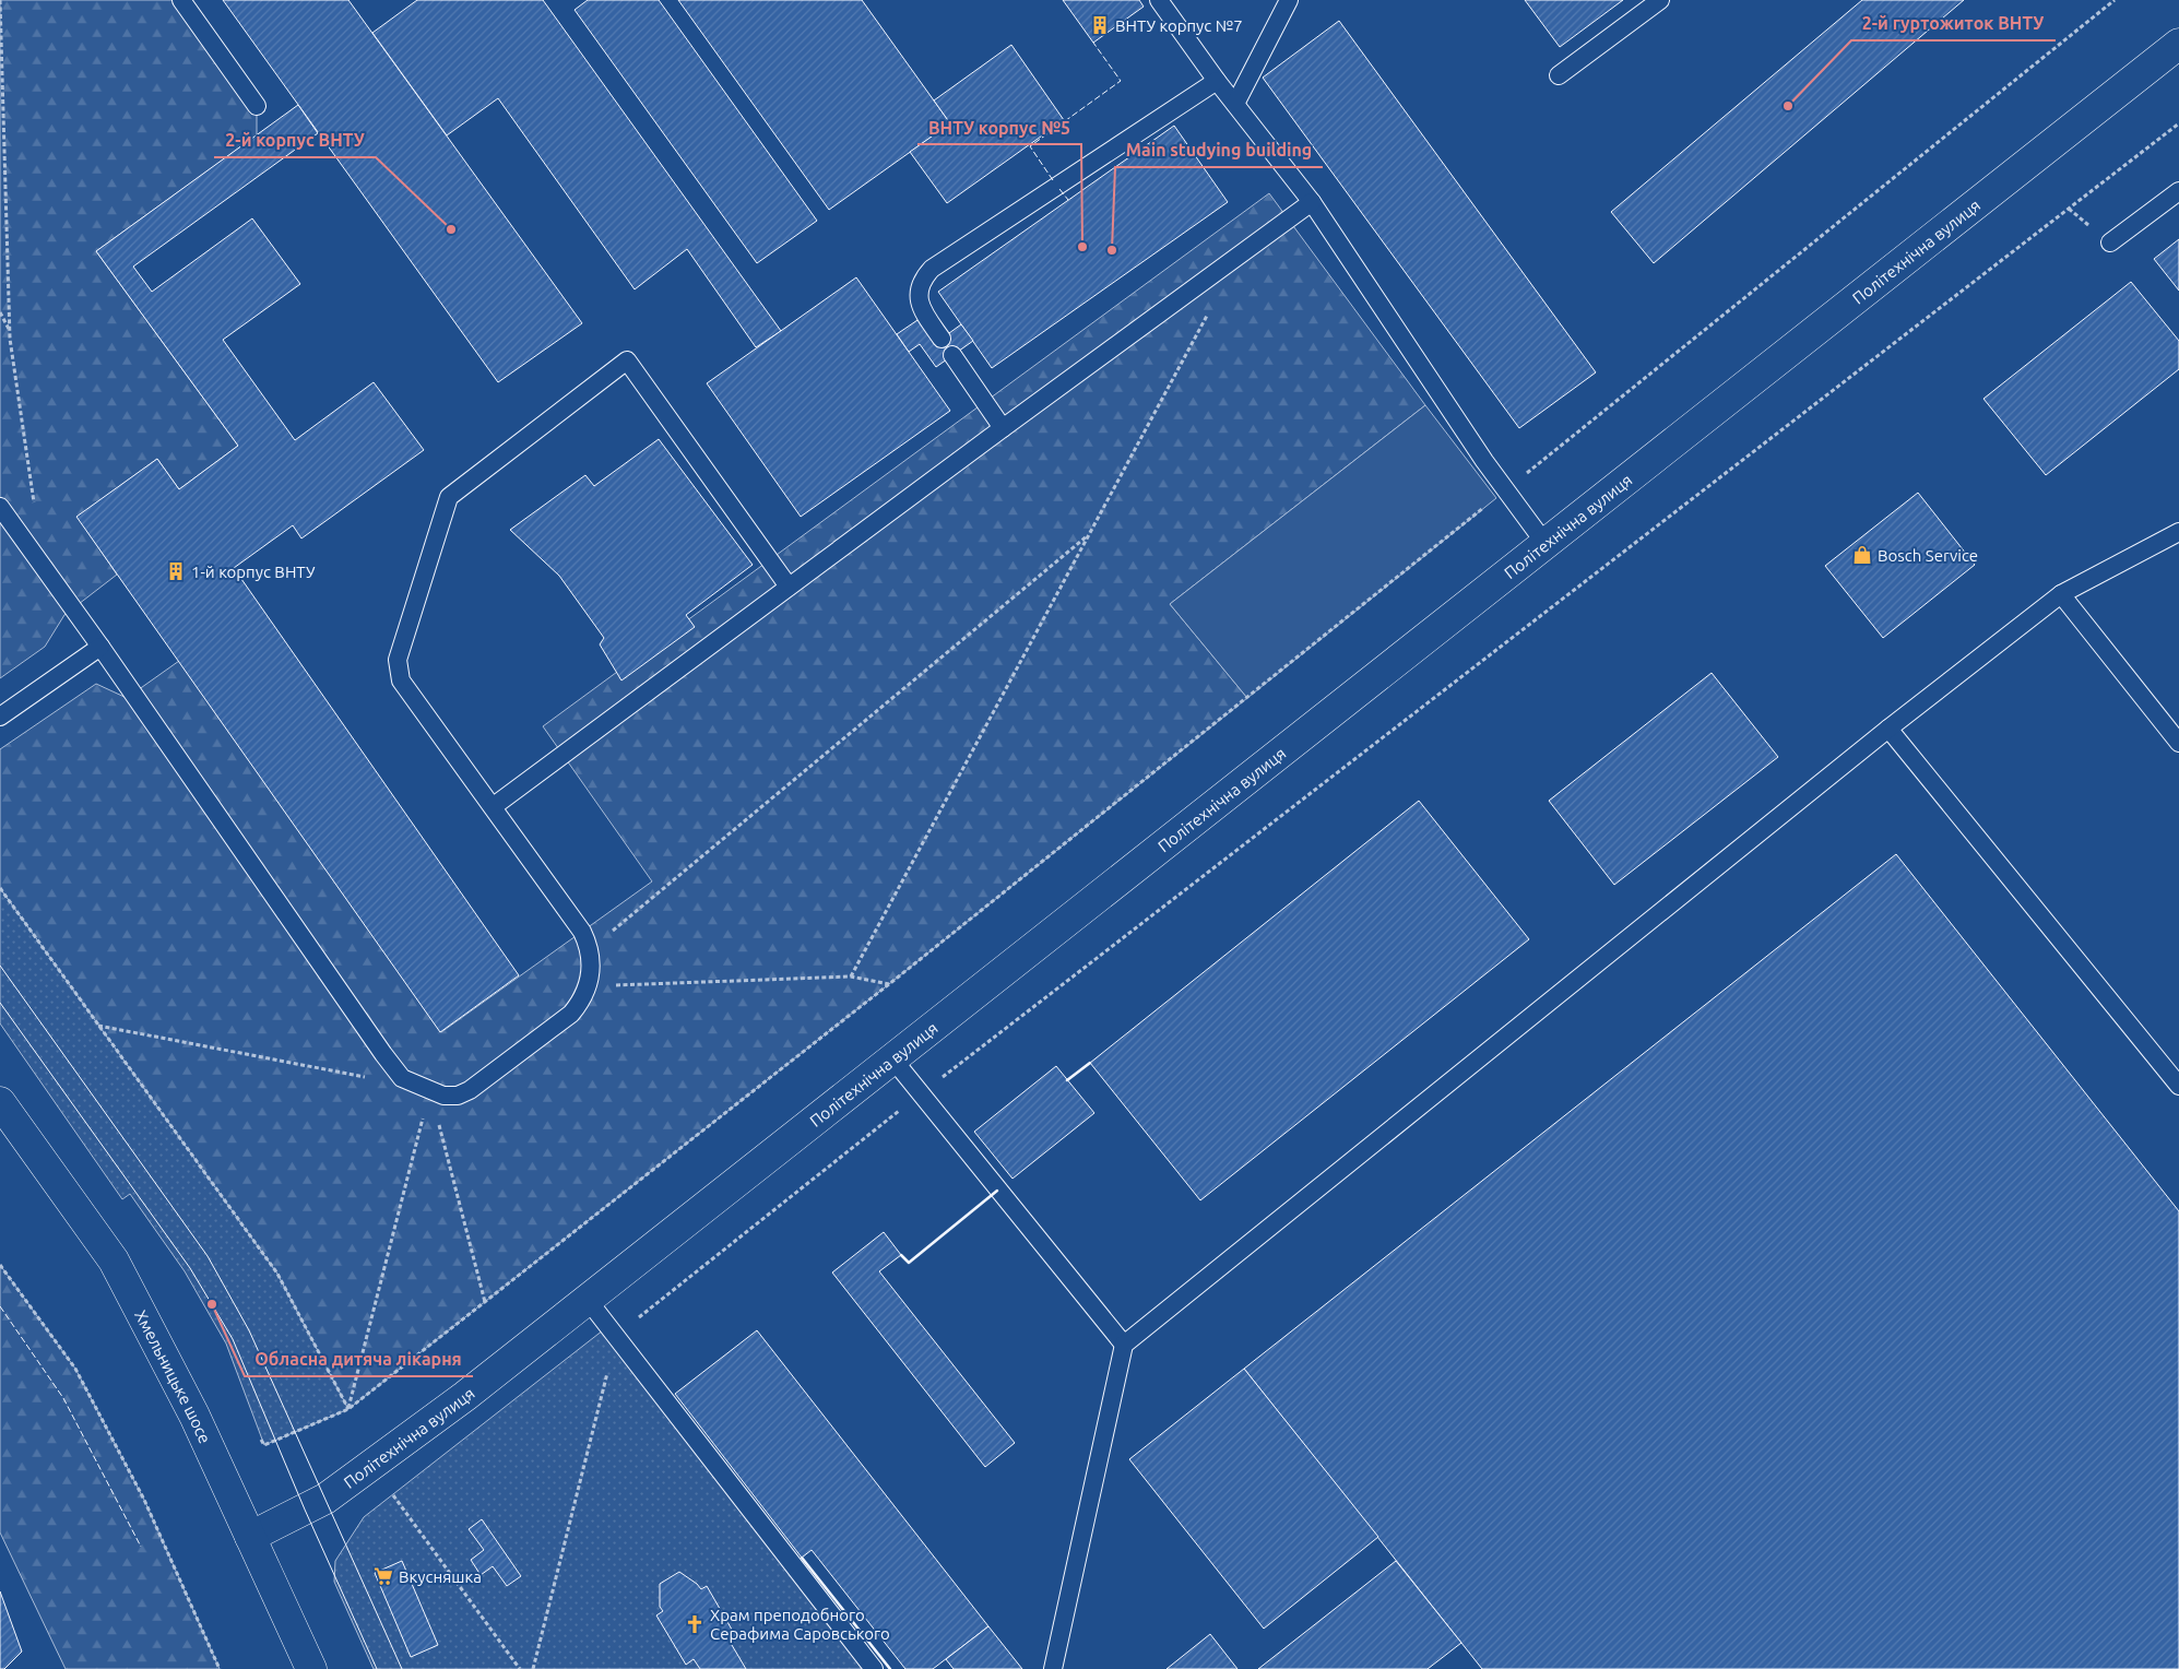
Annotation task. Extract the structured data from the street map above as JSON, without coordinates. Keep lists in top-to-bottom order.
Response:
{
  "streets": {
    "street": ["Політехнічна вулиця", "Хмельницьке шосе"]
  },
  "crossings": [
    ["Політехнічна вулиця", "Хмельницьке шосе"]
  ],
  "places": {
    "building": ["ВНТУ корпус №7", "1-й корпус ВНТУ"],
    "other": [
      "2-й гуртожиток ВНТУ",
      "2-й корпус ВНТУ",
      "ВНТУ корпус №5",
      "Main studying building",
      "Обласна дитяча лікарня"
    ],
    "shop": ["Bosch Service"],
    "supermarket": ["Вкусняшка"],
    "church": ["Храм преподобного Серафима Саровського"]
  }
}
